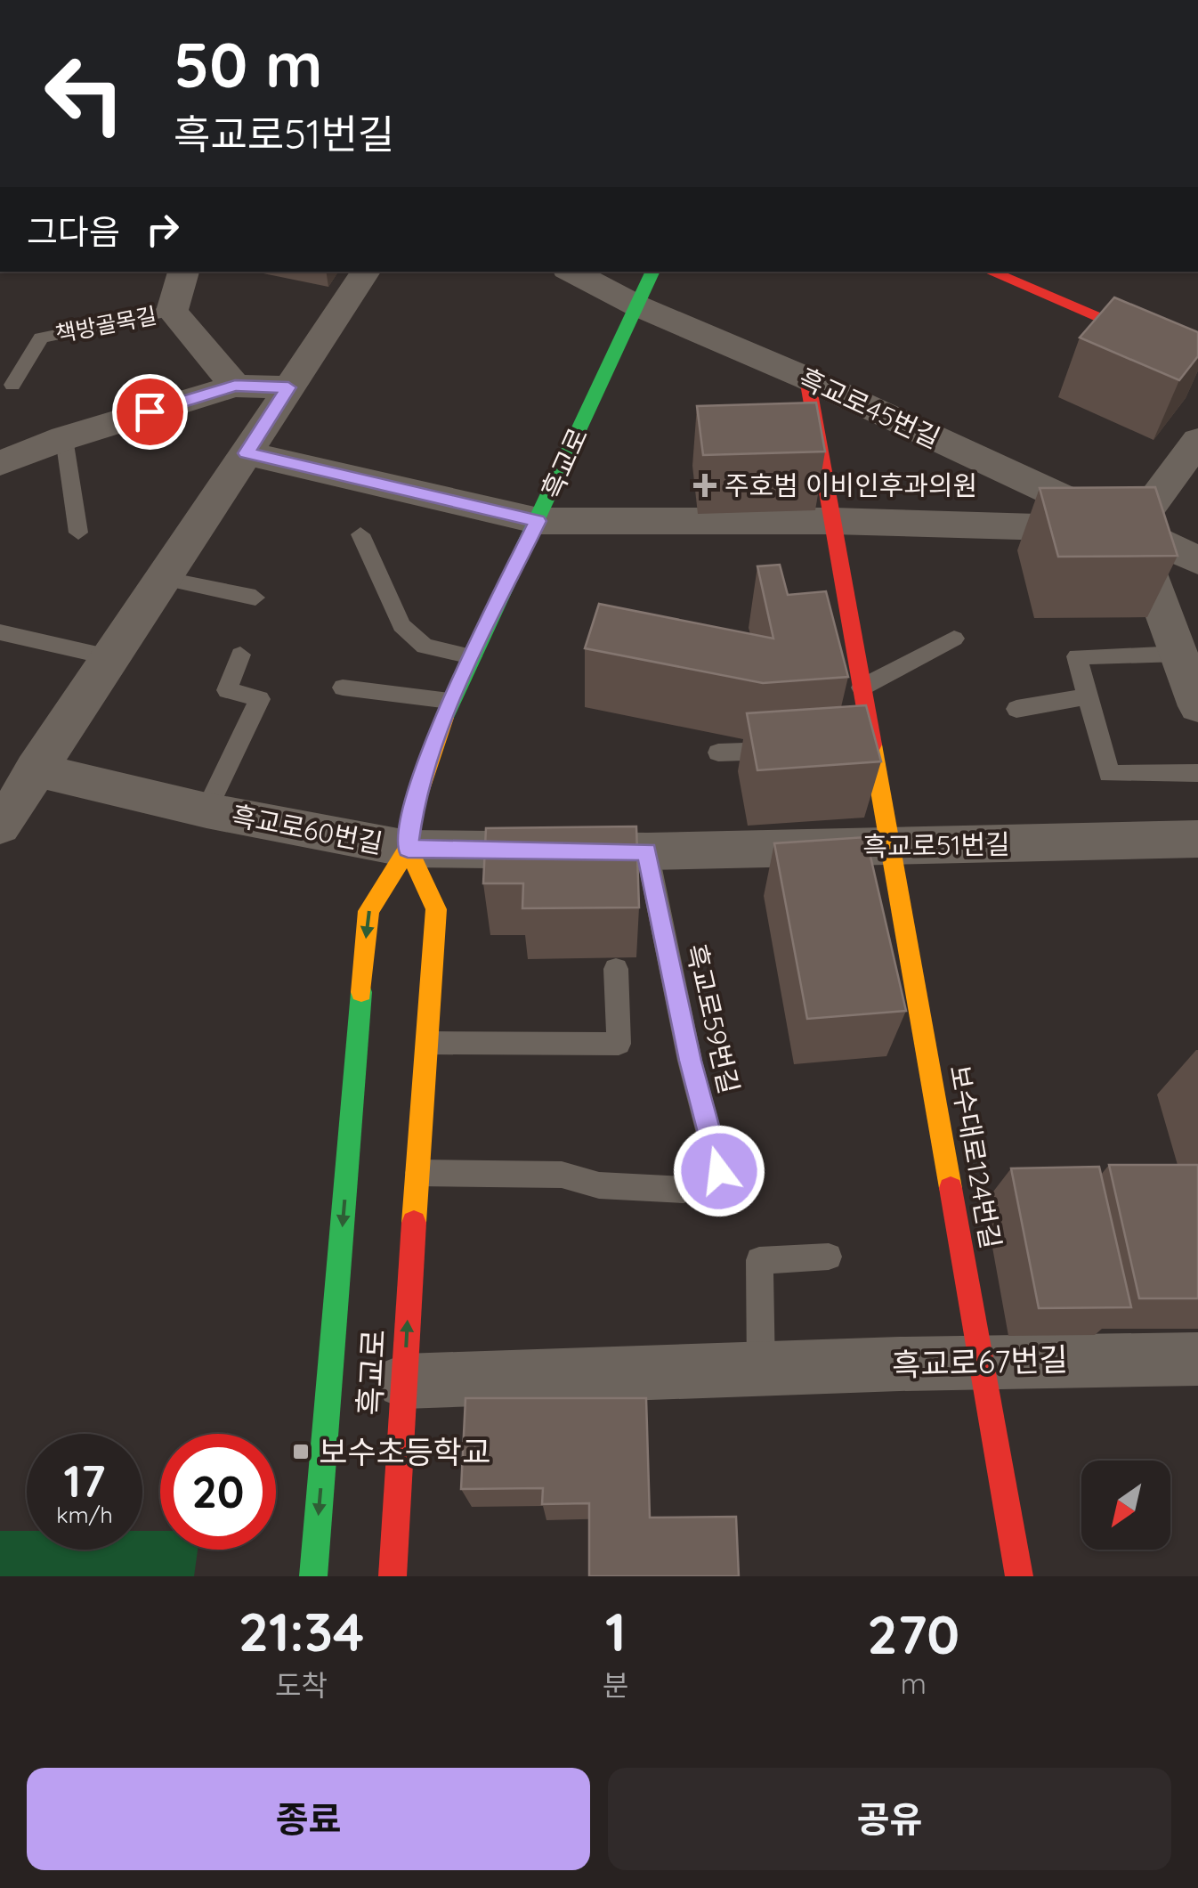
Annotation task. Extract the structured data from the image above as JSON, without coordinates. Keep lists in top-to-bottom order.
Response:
{
  "streets": {
    "main road": ["흑교로", "보수대로124번길"],
    "street": [
      "책방골목길",
      "흑교로45번길",
      "흑교로60번길",
      "흑교로51번길",
      "흑교로67번길"
    ],
    "lane": ["흑교로59번길"]
  },
  "crossings": [
    ["흑교로45번길", "흑교로"],
    ["흑교로45번길", "보수대로124번길"],
    ["흑교로", "흑교로60번길"],
    ["흑교로", "흑교로51번길"],
    ["흑교로", "흑교로67번길"],
    ["흑교로60번길", "흑교로51번길"],
    ["흑교로51번길", "흑교로59번길"],
    ["흑교로51번길", "보수대로124번길"],
    ["보수대로124번길", "흑교로67번길"]
  ],
  "places": {
    "health": ["주호범 이비인후과의원"],
    "transit": ["보수초등학교"]
  },
  "north": "bottom left",
  "page": {
    "turn": ["50 m", "흑교로51번길"],
    "then": "그다음",
    "speed": "17 km/h",
    "limit": "20",
    "eta": [
      "21:34",
      "도착",
      "1",
      "분",
      "270",
      "m"
    ],
    "buttons": ["종료", "공유"]
  }
}
